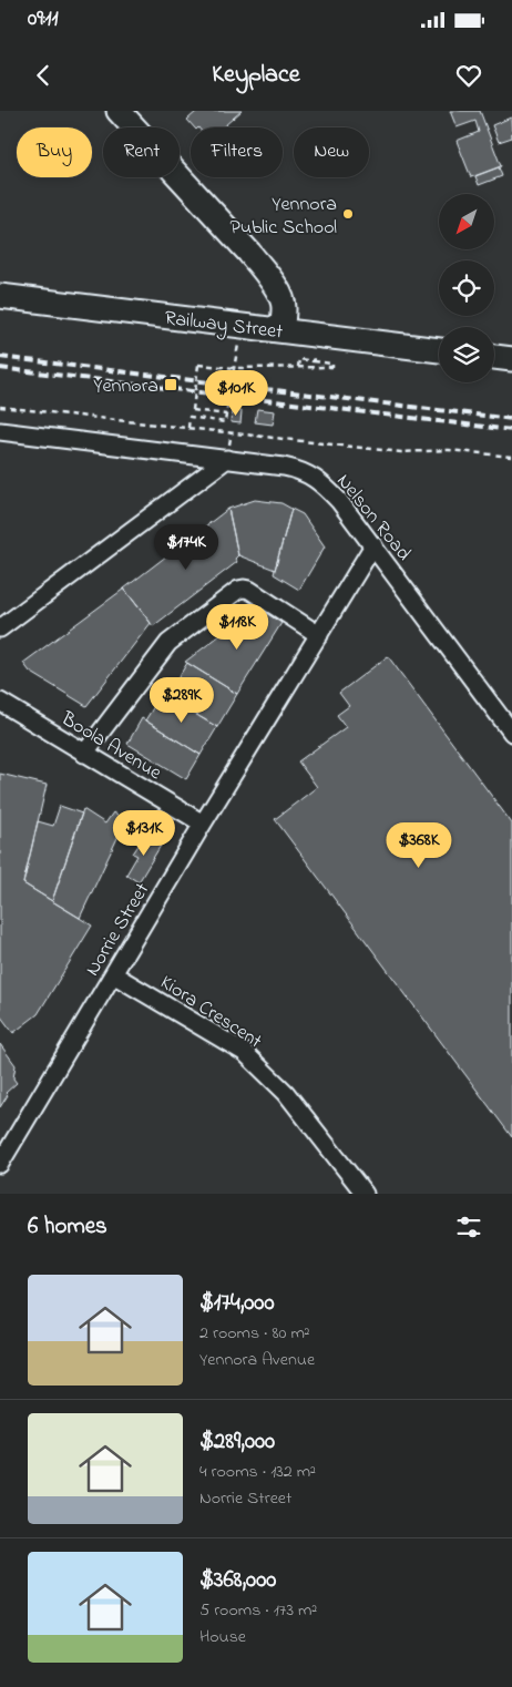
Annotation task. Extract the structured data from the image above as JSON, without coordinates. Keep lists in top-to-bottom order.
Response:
{
  "streets": {
    "main road": ["Railway Street"],
    "street": [
      "Nelson Road",
      "Boola Avenue",
      "Norrie Street",
      "Kiora Crescent"
    ]
  },
  "crossings": [
    ["Nelson Road", "Norrie Street"],
    ["Boola Avenue", "Norrie Street"],
    ["Norrie Street", "Kiora Crescent"]
  ],
  "places": {
    "other": ["Yennora Public School"],
    "transit": ["Yennora"]
  },
  "north": "bottom left",
  "page": {
    "status": "09:11",
    "header": "Keyplace",
    "chip": [
      "Buy",
      "Rent",
      "Filters",
      "New"
    ],
    "price": [
      "$101K",
      "$174K",
      "$118K",
      "$289K",
      "$131K",
      "$368K"
    ],
    "heading": "6 homes",
    "list": [
      {
        "name": "$174,000",
        "note": "2 rooms · 80 m² · Yennora Avenue"
      },
      {
        "name": "$289,000",
        "note": "4 rooms · 132 m² · Norrie Street"
      },
      {
        "name": "$368,000",
        "note": "5 rooms · 173 m² · House"
      }
    ]
  }
}
